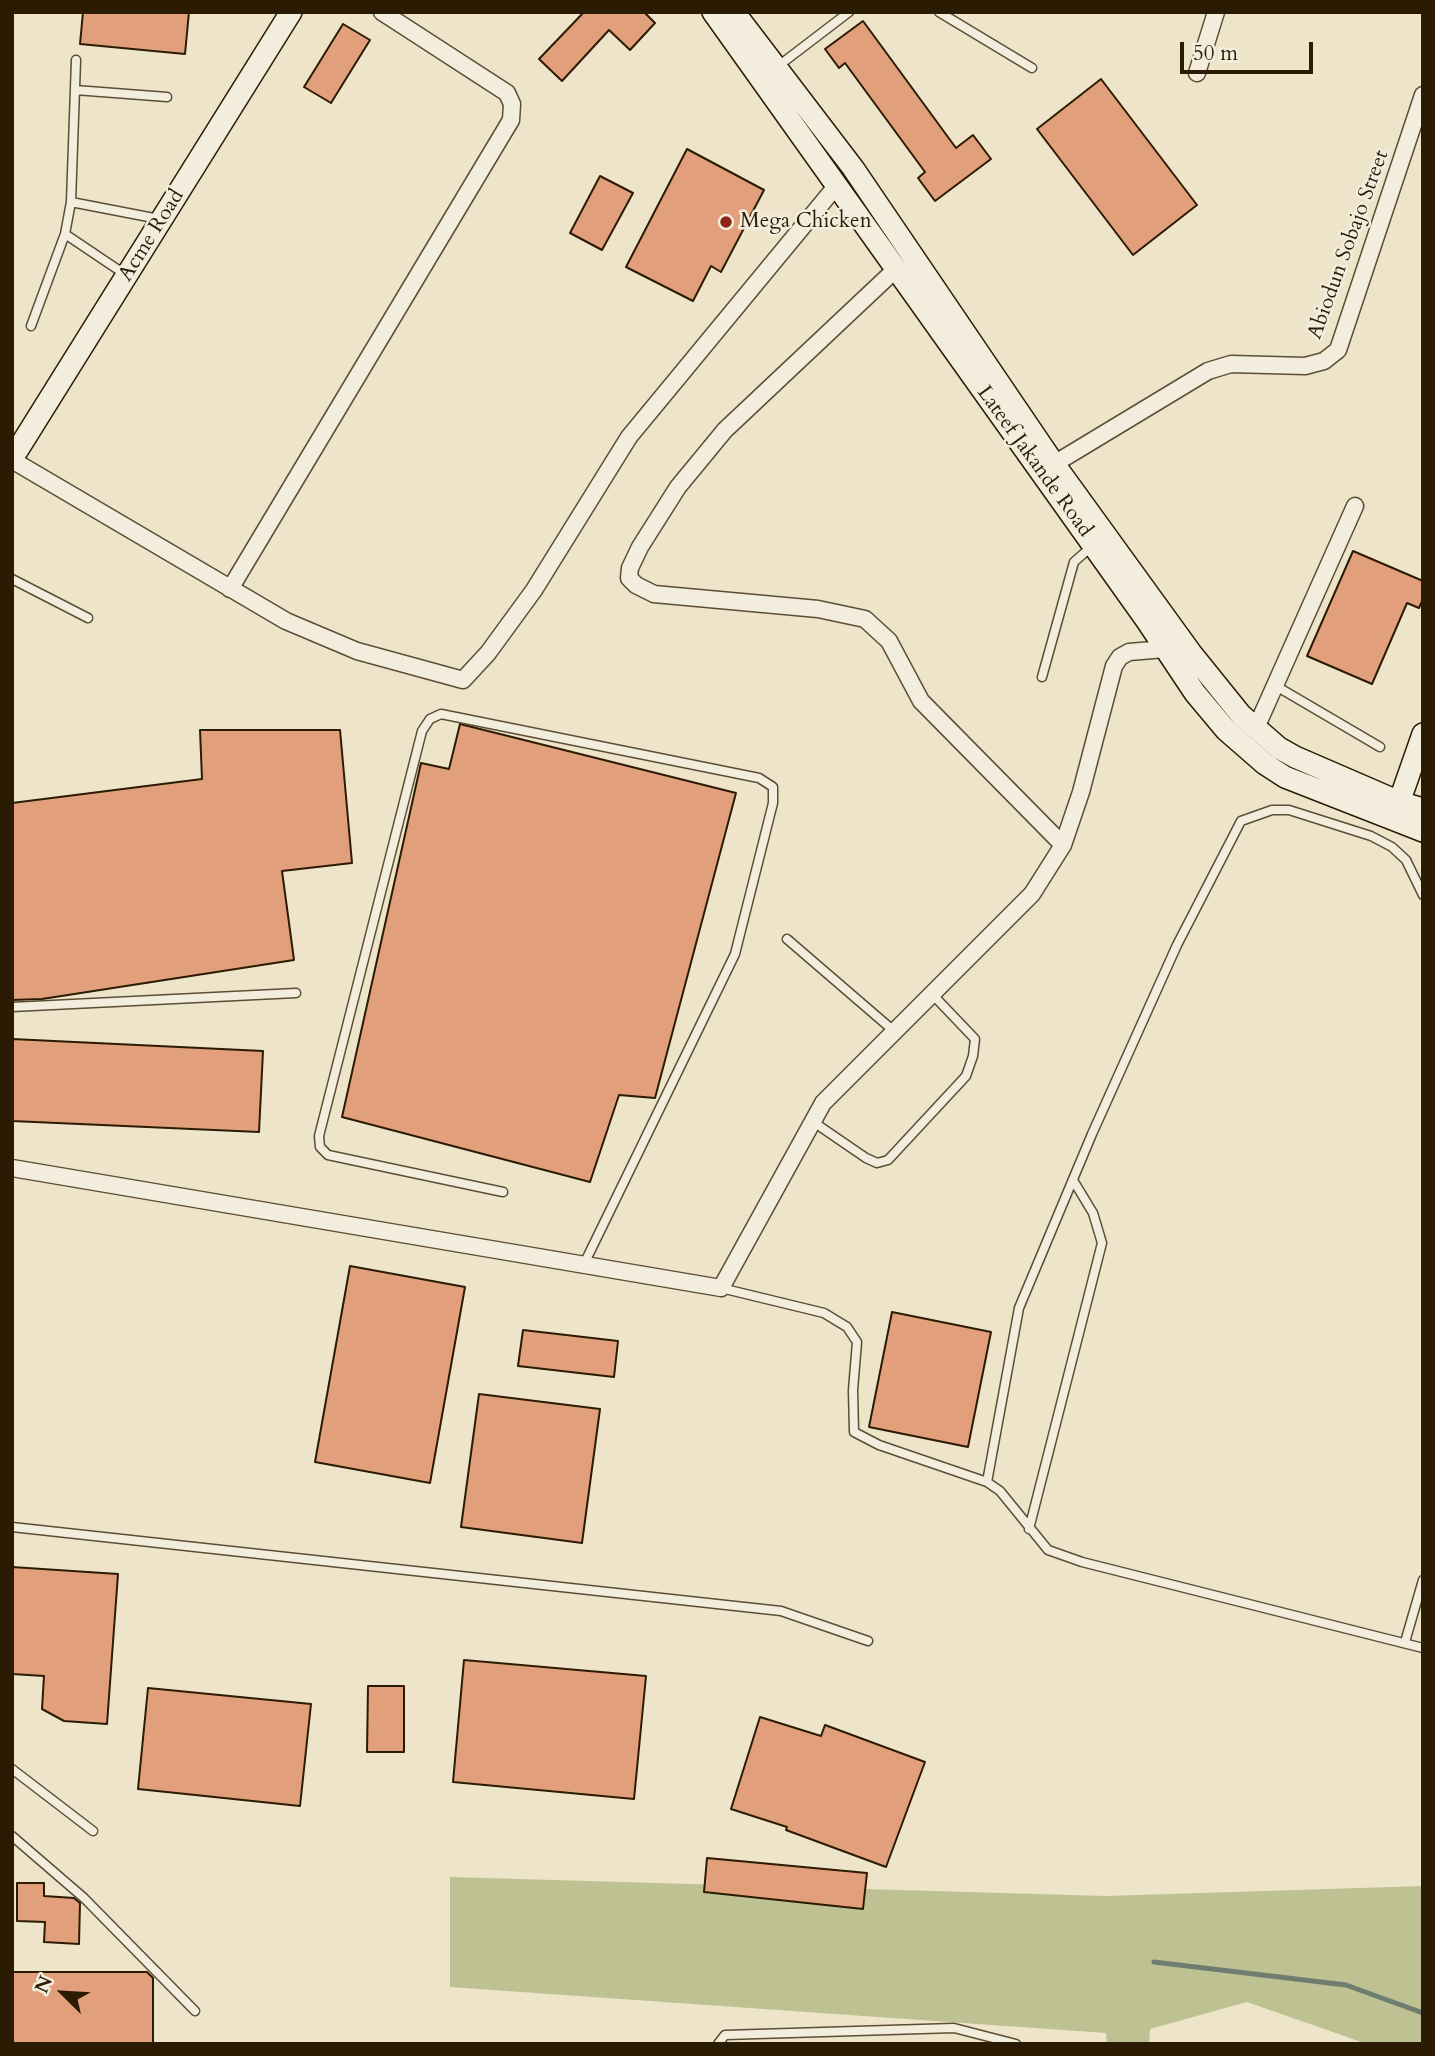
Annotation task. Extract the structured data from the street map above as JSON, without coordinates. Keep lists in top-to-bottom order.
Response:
{
  "streets": {
    "main road": ["Acme Road", "Lateef Jakande Road"],
    "street": ["Abiodun Sobajo Street"]
  },
  "crossings": [
    ["Abiodun Sobajo Street", "Lateef Jakande Road"]
  ],
  "places": ["Mega Chicken"],
  "scale_bar": "50 m",
  "north": "top left"
}
